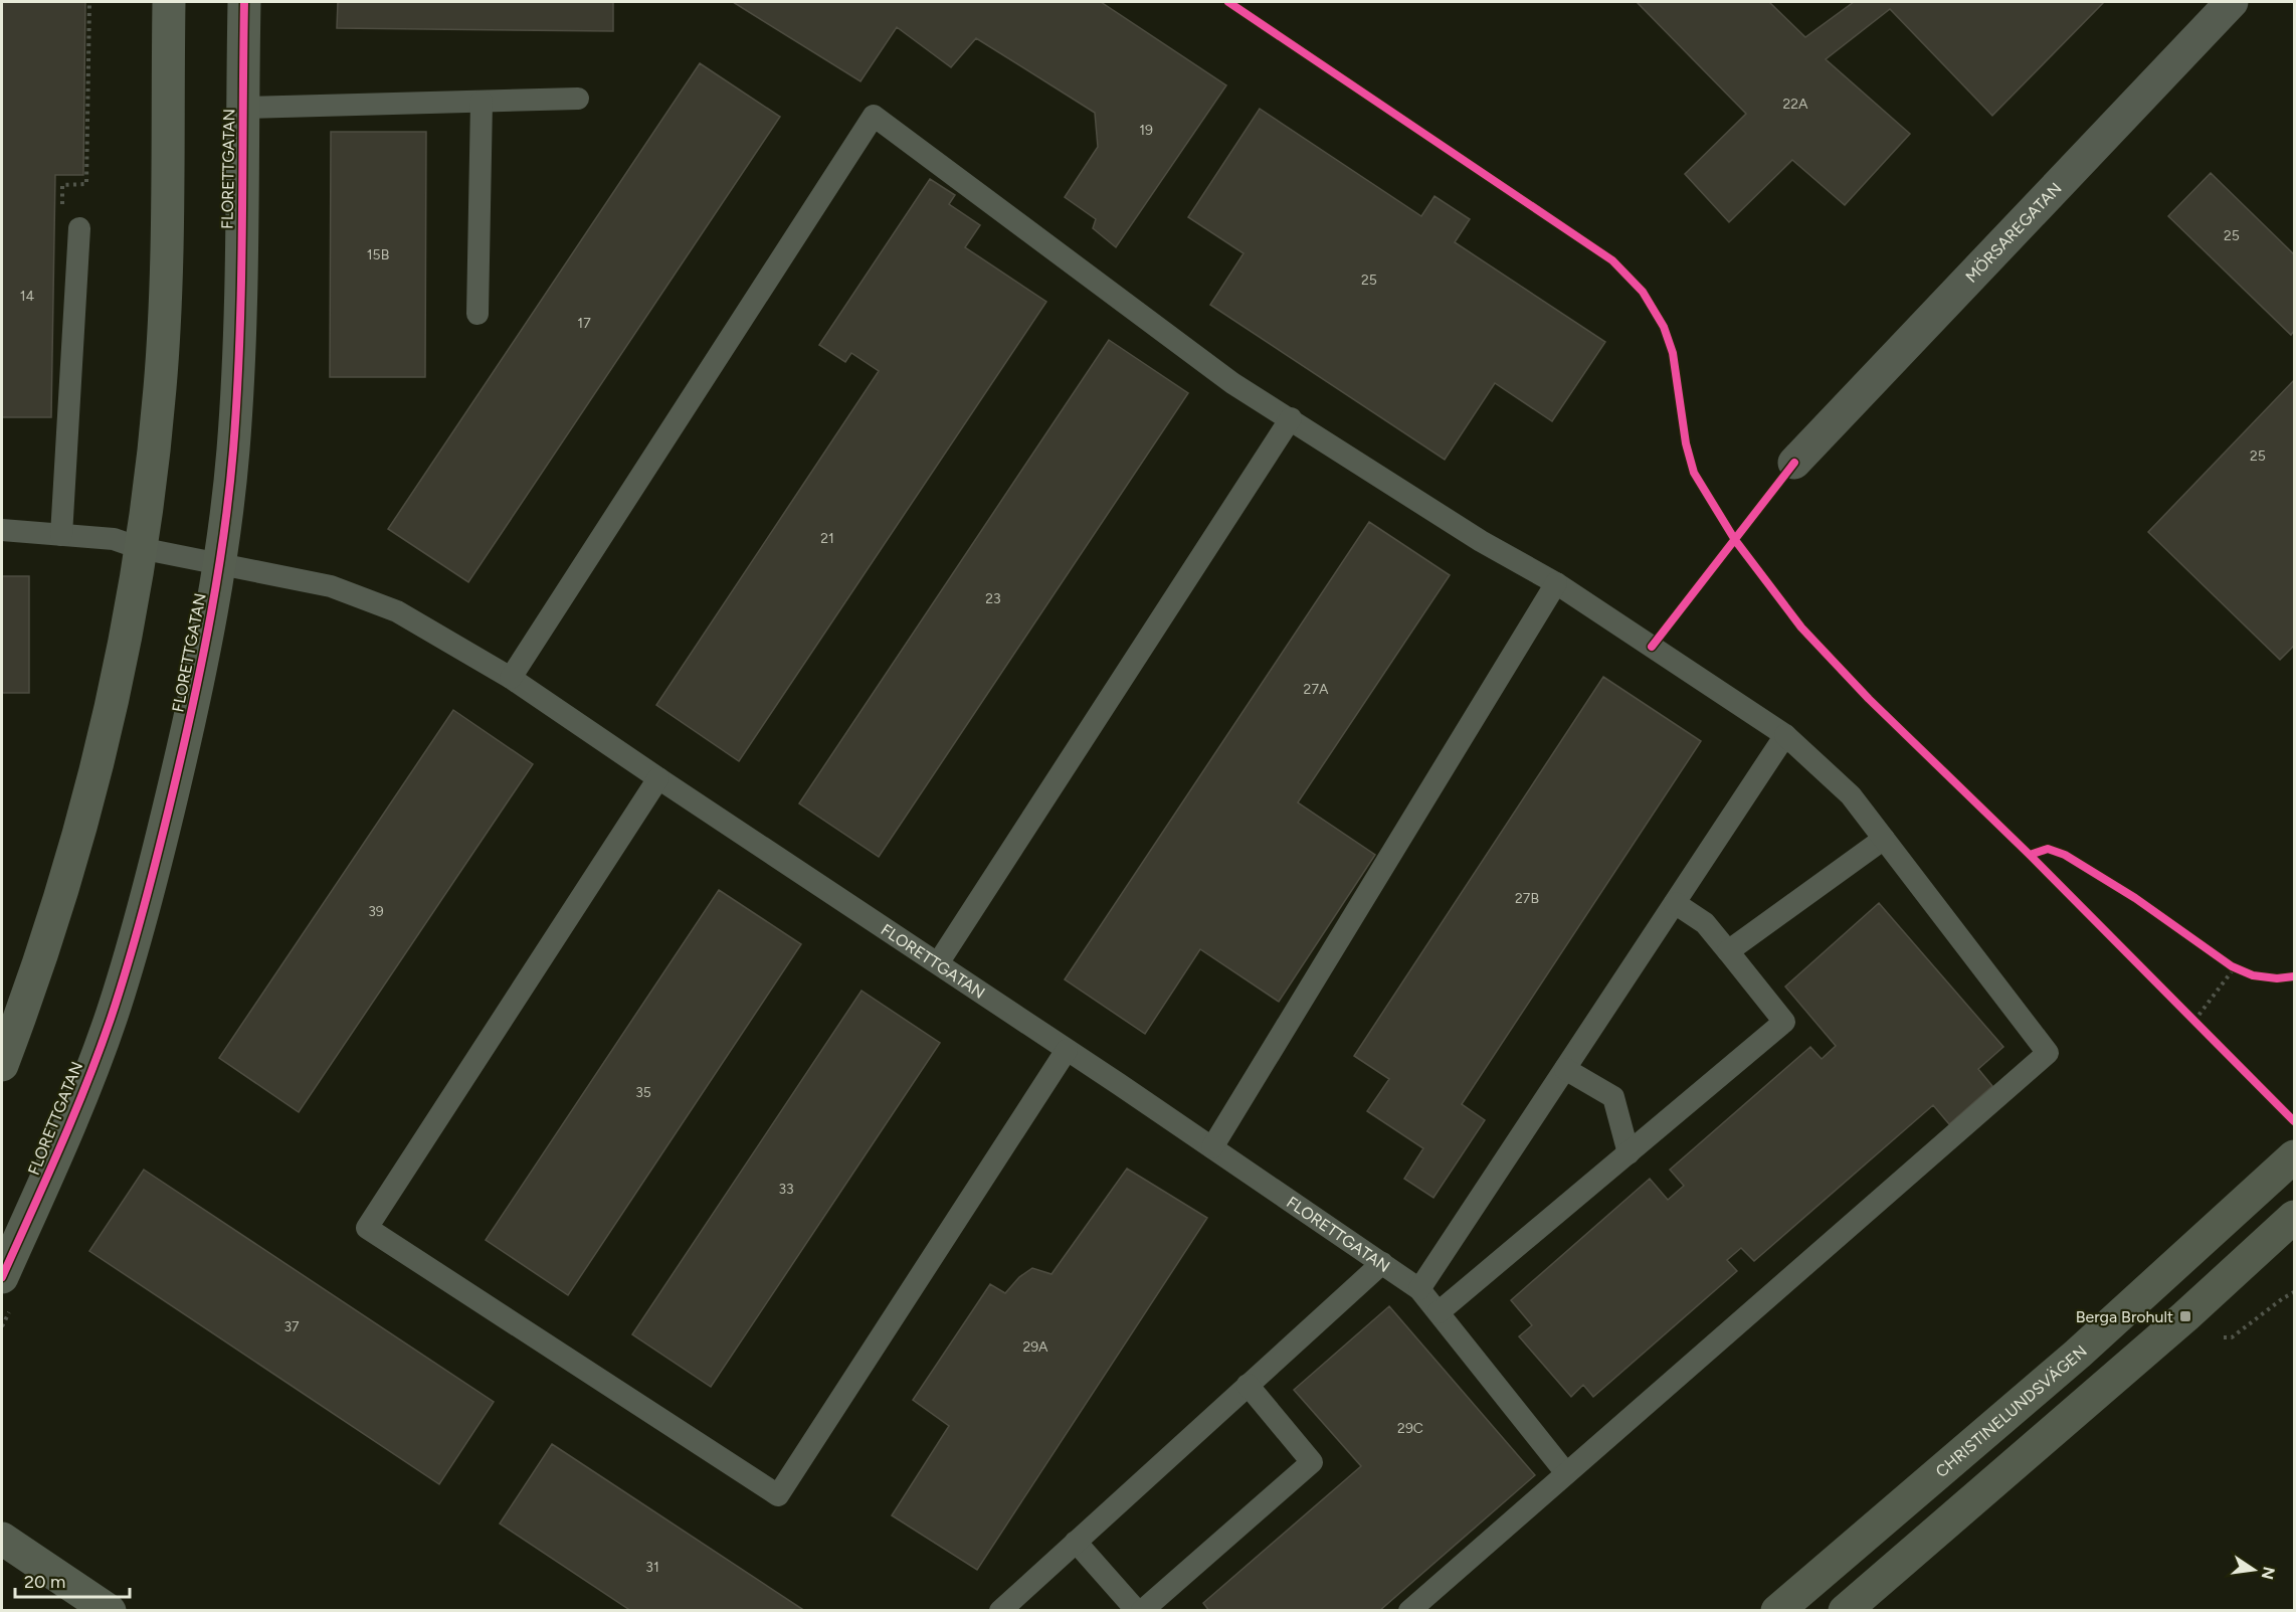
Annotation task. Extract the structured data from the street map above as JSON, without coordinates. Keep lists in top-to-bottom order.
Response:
{
  "streets": {
    "main road": ["CHRISTINELUNDSVÄGEN"],
    "street": ["FLORETTGATAN", "MÖRSAREGATAN"]
  },
  "places": {
    "transit": ["Berga Brohult"]
  },
  "house_numbers": [
    "22A",
    "19",
    "25",
    "15B",
    "25",
    "14",
    "17",
    "25",
    "21",
    "23",
    "27A",
    "27B",
    "39",
    "35",
    "33",
    "37",
    "29A",
    "29C",
    "31"
  ],
  "scale_bar": "20 m",
  "north": "right"
}
